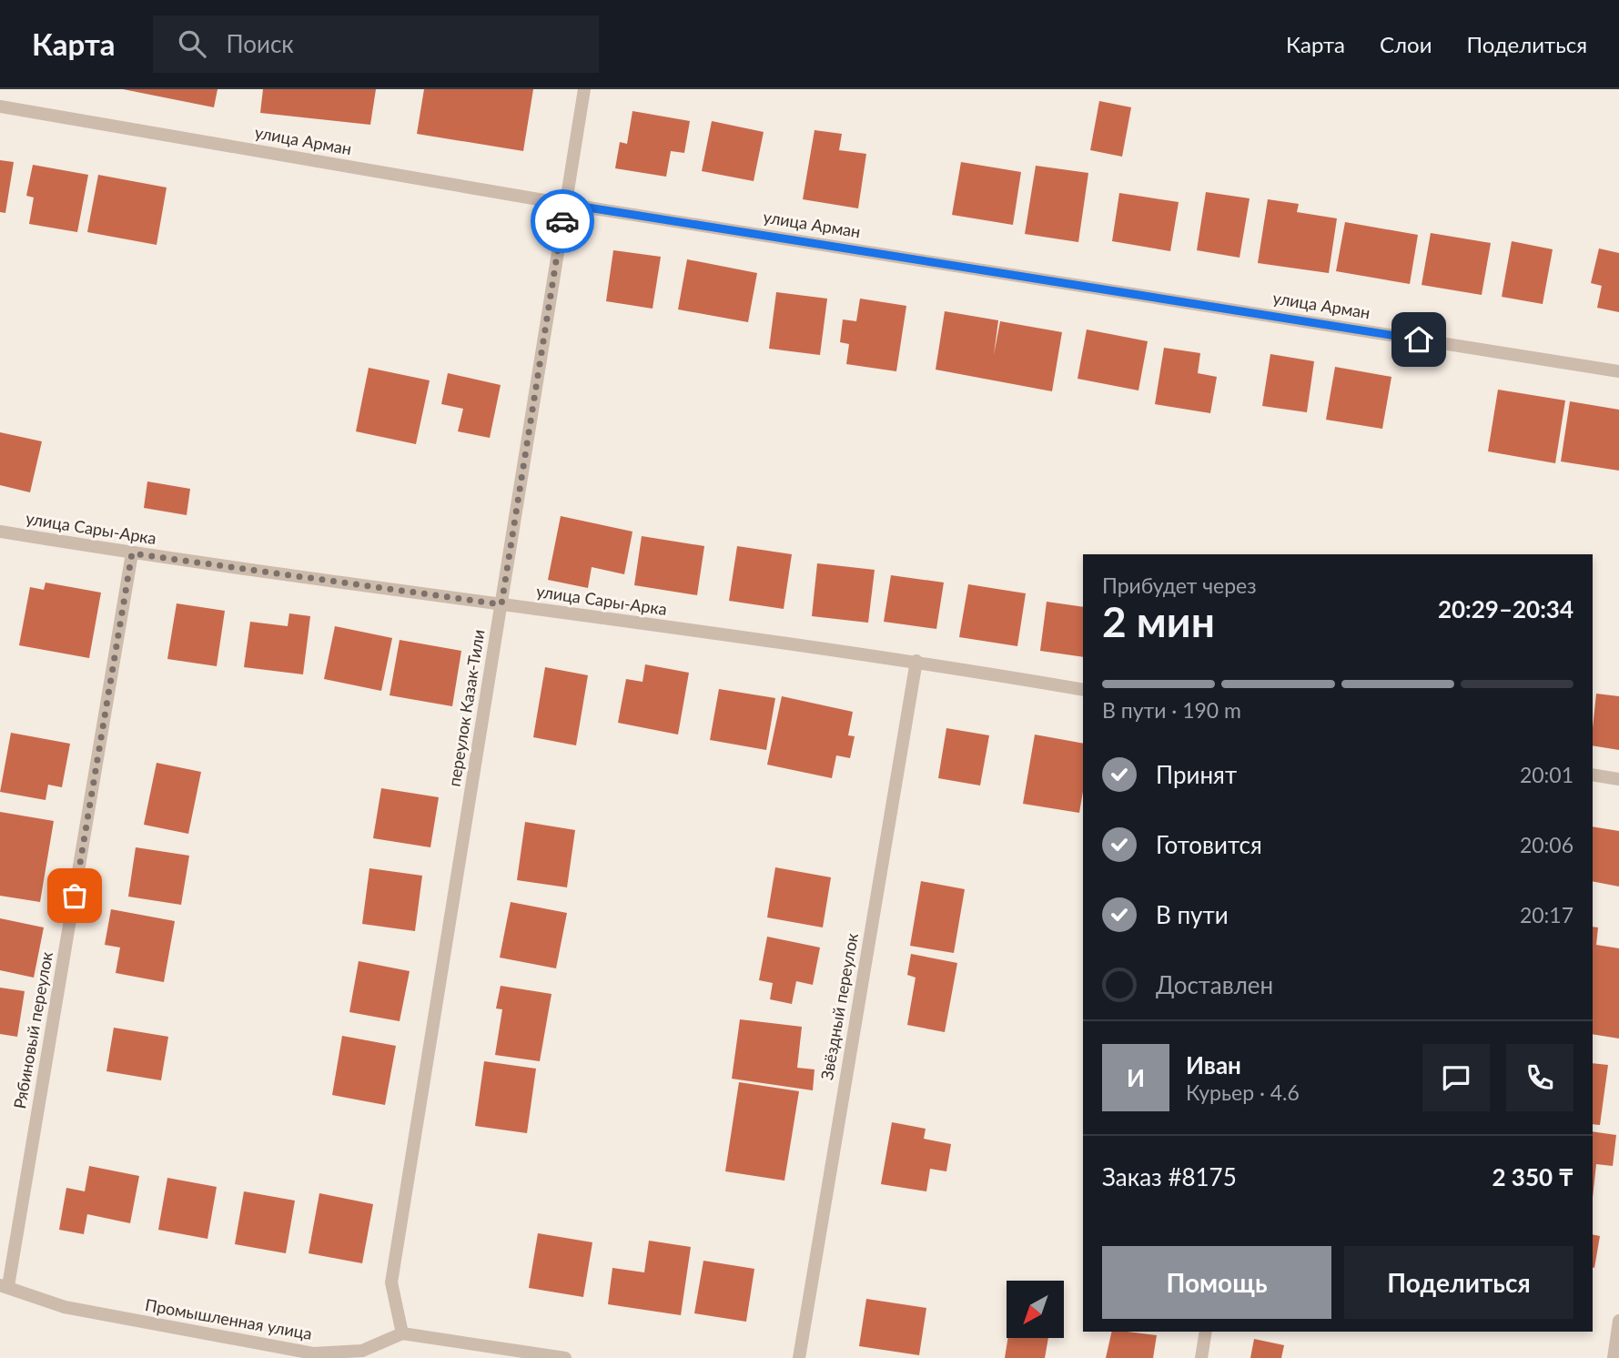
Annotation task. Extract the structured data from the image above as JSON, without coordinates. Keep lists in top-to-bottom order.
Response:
{
  "streets": {
    "lane": [
      "улица Арман",
      "улица Сары-Арка",
      "переулок Казак-Тили",
      "Звёздный переулок",
      "Рябиновый переулок",
      "Промышленная улица"
    ]
  },
  "crossings": [
    ["улица Арман", "переулок Казак-Тили"],
    ["улица Сары-Арка", "переулок Казак-Тили"],
    ["улица Сары-Арка", "Звёздный переулок"],
    ["улица Сары-Арка", "Рябиновый переулок"],
    ["переулок Казак-Тили", "Промышленная улица"],
    ["Рябиновый переулок", "Промышленная улица"]
  ],
  "north": "bottom left",
  "page": {
    "header": "Карта",
    "search": "Поиск",
    "nav": ["Карта", "Слои", "Поделиться"],
    "heading": ["2 мин", "Прибудет через", "20:29–20:34"],
    "panel": [
      "Иван",
      "Курьер · 4.6",
      "Заказ #8175",
      "2 350 ₸"
    ],
    "bar": "В пути · 190 m",
    "list": [
      ["Принят", "20:01"],
      ["Готовится", "20:06"],
      ["В пути", "20:17"],
      "Доставлен"
    ],
    "round": "И",
    "buttons": ["Помощь", "Поделиться"]
  }
}
